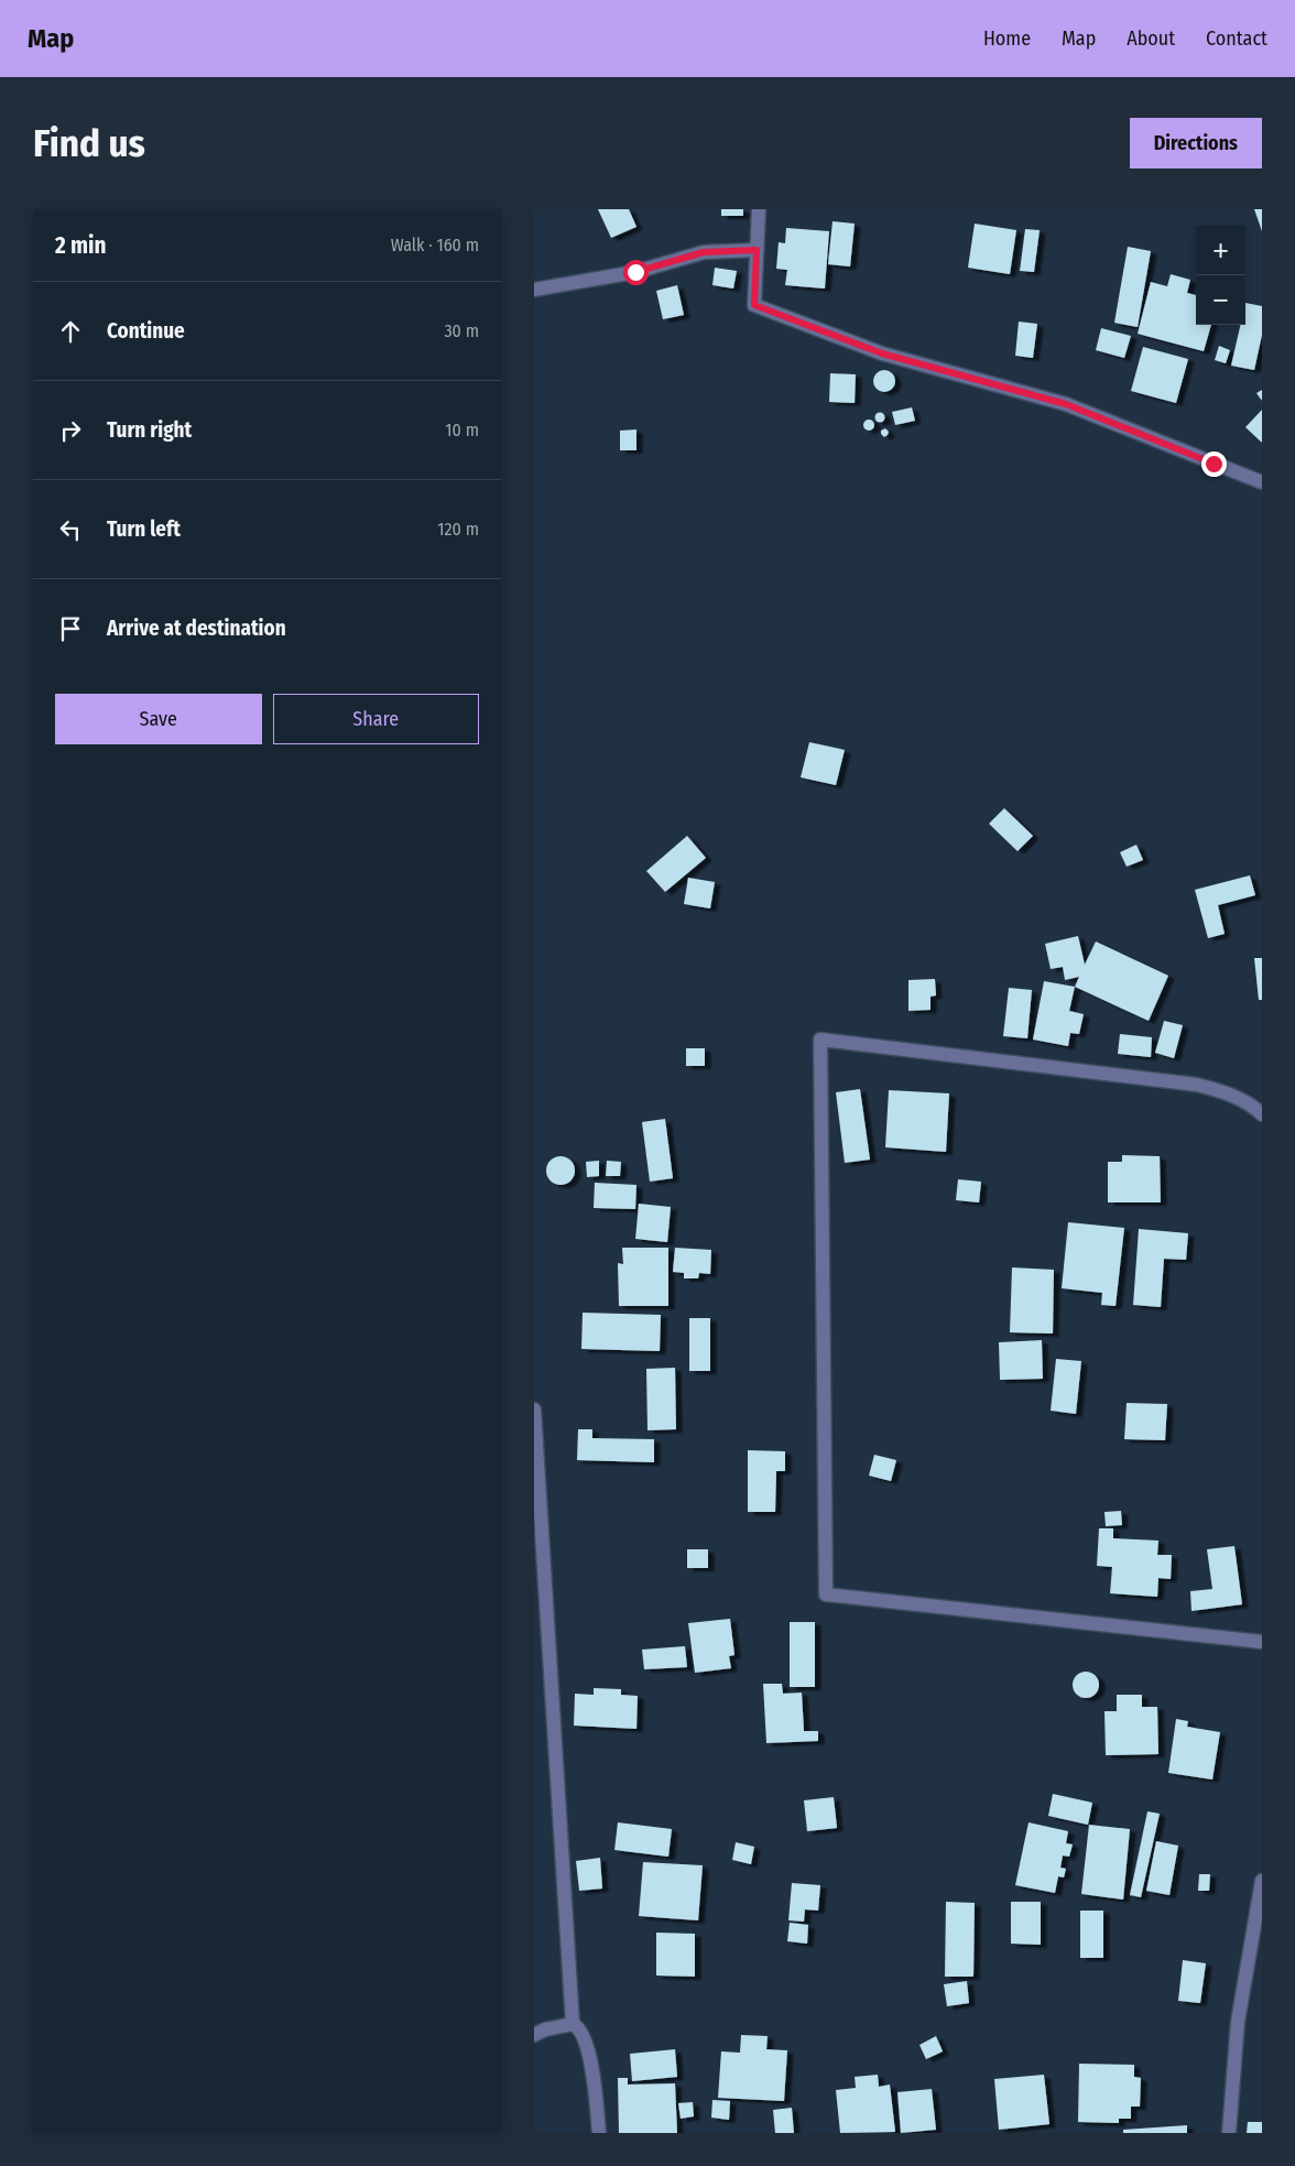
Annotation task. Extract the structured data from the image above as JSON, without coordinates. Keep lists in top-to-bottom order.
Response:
{
  "page": {
    "header": "Map",
    "nav": [
      "Home",
      "Map",
      "About",
      "Contact"
    ],
    "buttons": [
      "Directions",
      ["Save", "Share"]
    ],
    "title": "Find us",
    "heading": ["2 min", "Walk · 160 m"],
    "map_buttons": ["+", "−"],
    "list": [
      ["Continue", "30 m"],
      ["Turn right", "10 m"],
      ["Turn left", "120 m"],
      "Arrive at destination"
    ]
  }
}
